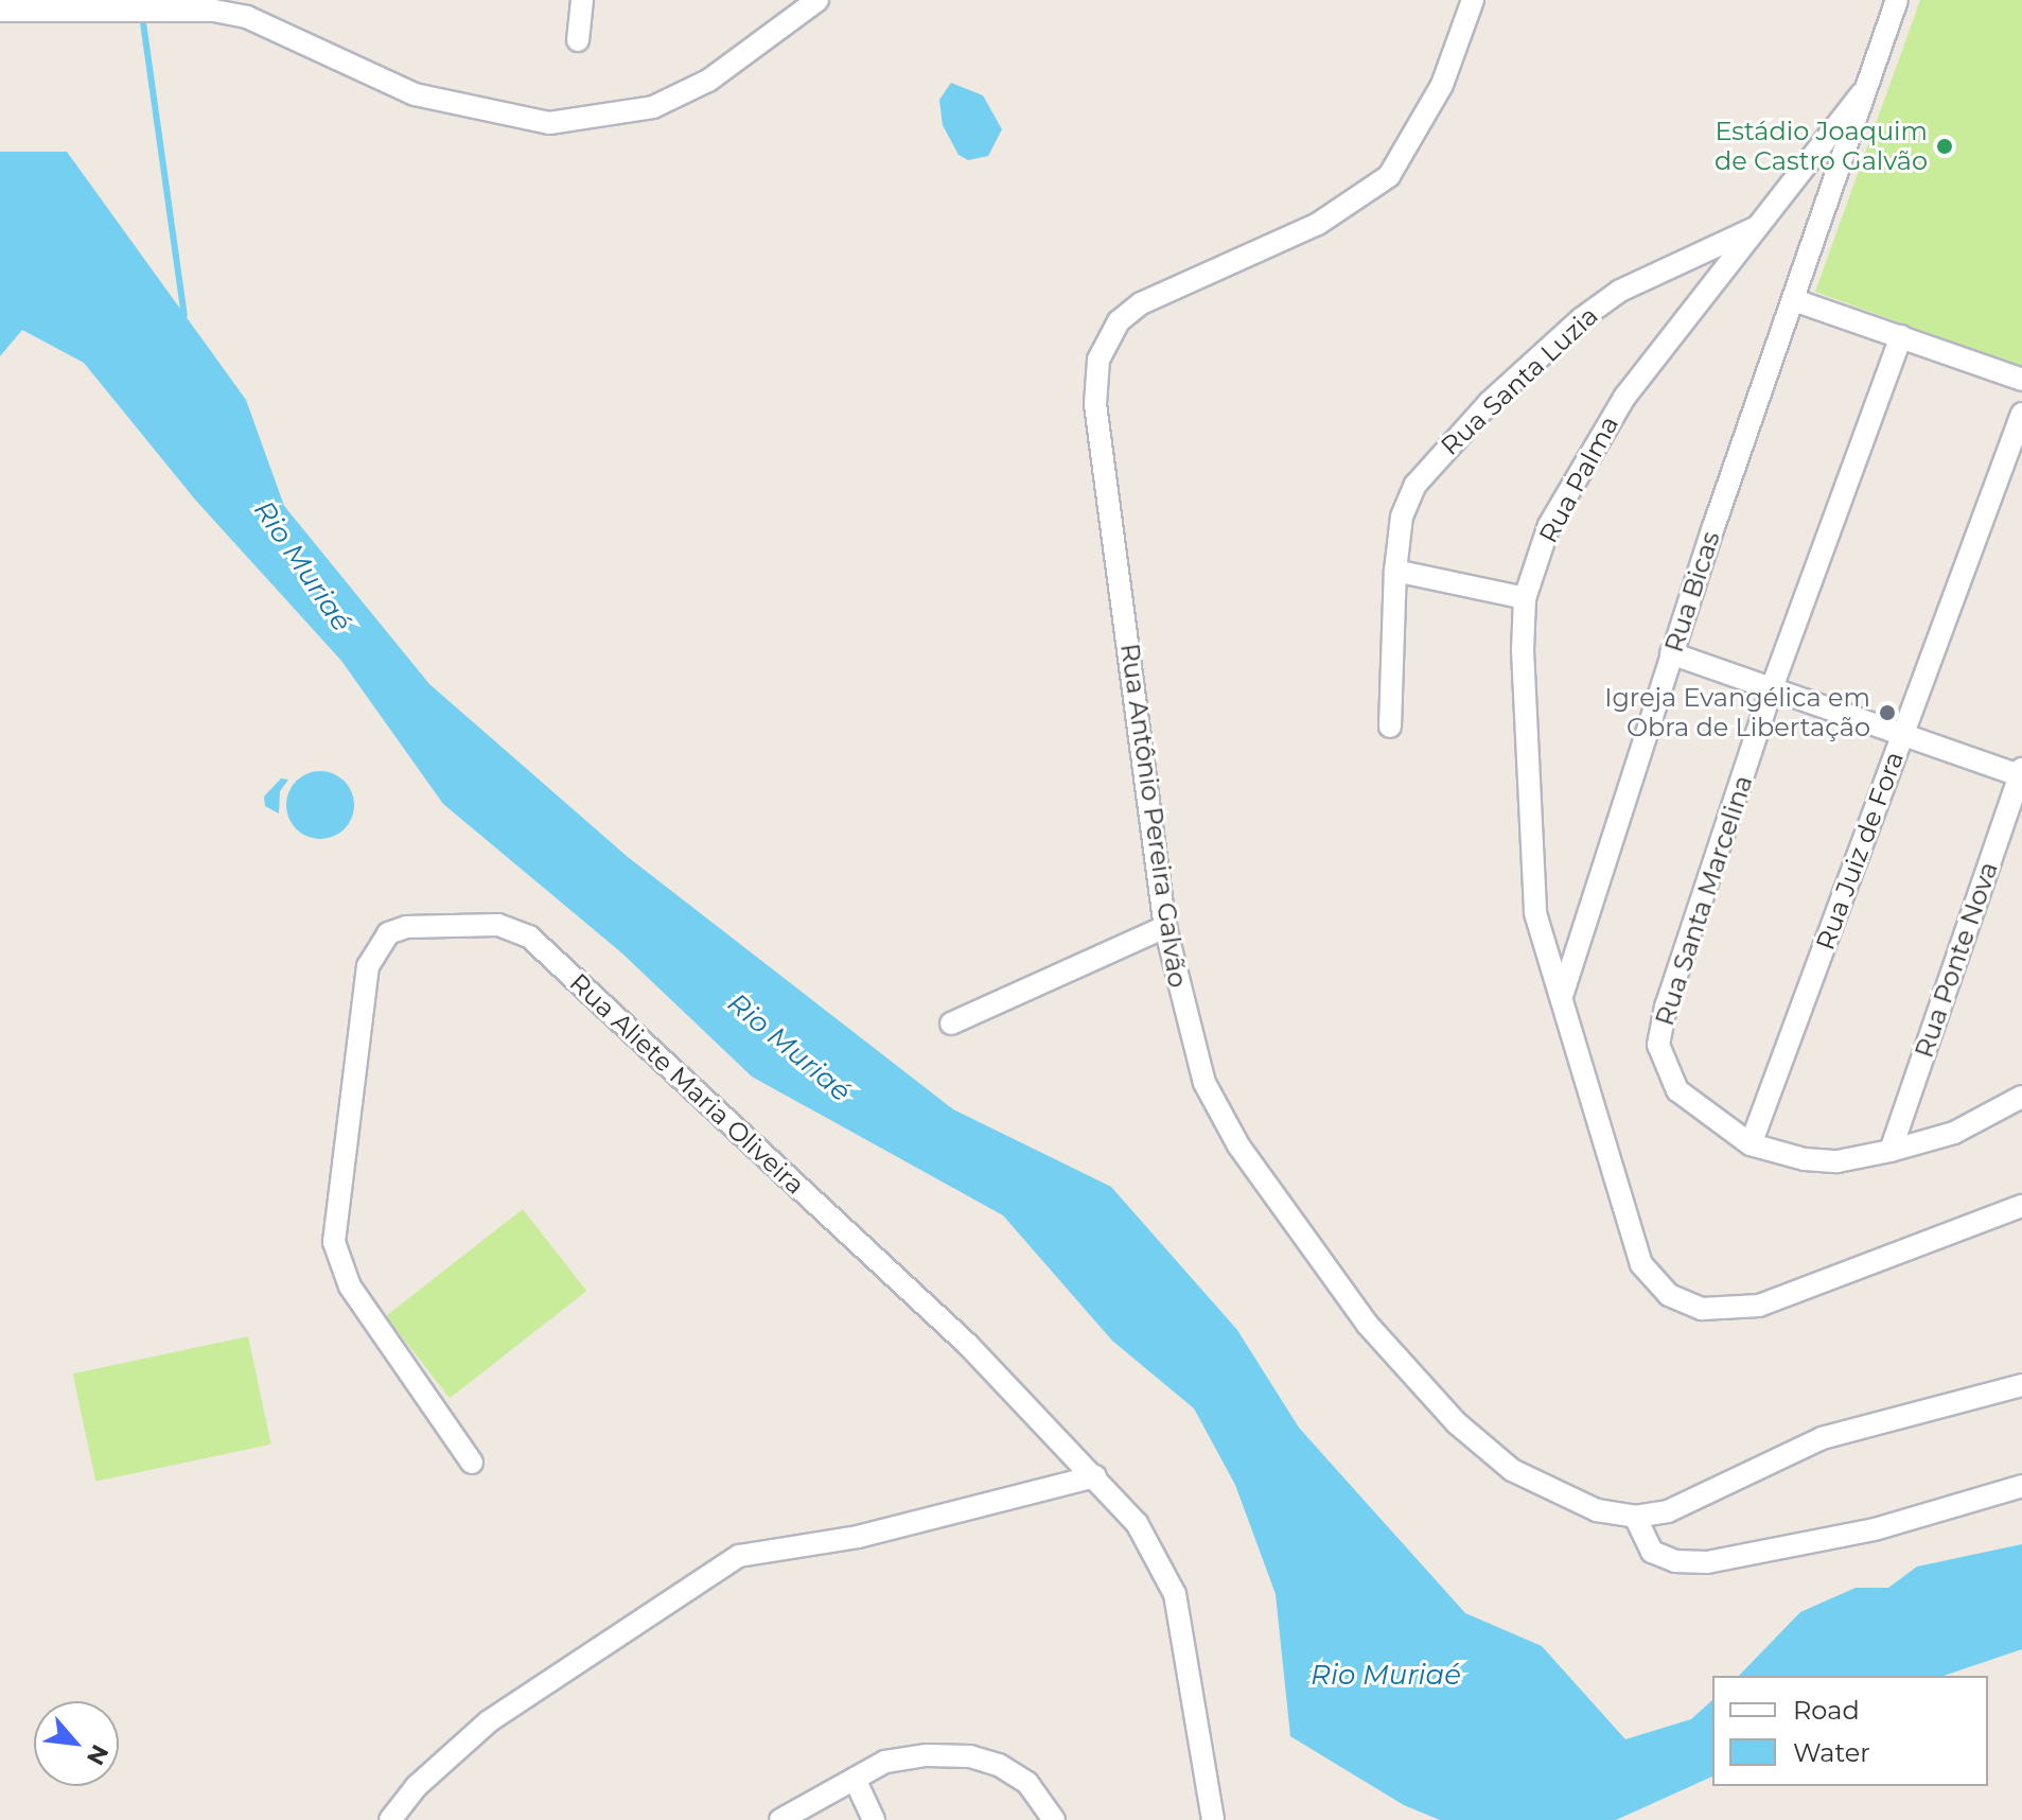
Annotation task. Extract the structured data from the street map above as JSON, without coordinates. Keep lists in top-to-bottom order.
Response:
{
  "streets": {
    "street": [
      "Rua Santa Luzia",
      "Rua Palma",
      "Rua Bicas",
      "Rua Antônio Pereira Galvão",
      "Rua Juiz de Fora",
      "Rua Santa Marcelina",
      "Rua Ponte Nova",
      "Rua Aliete Maria Oliveira"
    ]
  },
  "crossings": [
    ["Rua Santa Luzia", "Rua Palma"],
    ["Rua Palma", "Rua Bicas"],
    ["Rua Juiz de Fora", "Rua Santa Marcelina"]
  ],
  "water": ["Rio Muriaé"],
  "places": ["Estádio Joaquim de Castro Galvão", "Igreja Evangélica em Obra de Libertação"],
  "legend": ["Road", "Water"],
  "north": "bottom right"
}
